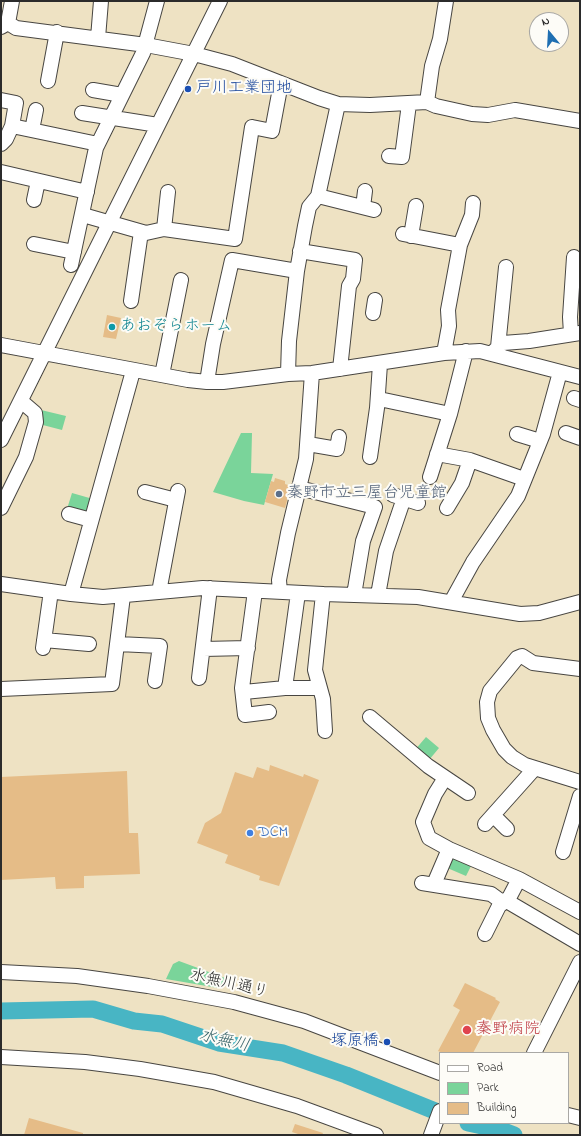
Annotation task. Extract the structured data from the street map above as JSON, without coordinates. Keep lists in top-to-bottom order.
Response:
{
  "streets": {
    "street": ["水無川通り"]
  },
  "water": ["水無川"],
  "places": [
    "戸川工業団地",
    "あおぞらホーム",
    "秦野市立三屋台児童館",
    "DCM",
    "秦野病院",
    "塚原橋"
  ],
  "legend": ["Road", "Park", "Building"],
  "north": "top"
}
